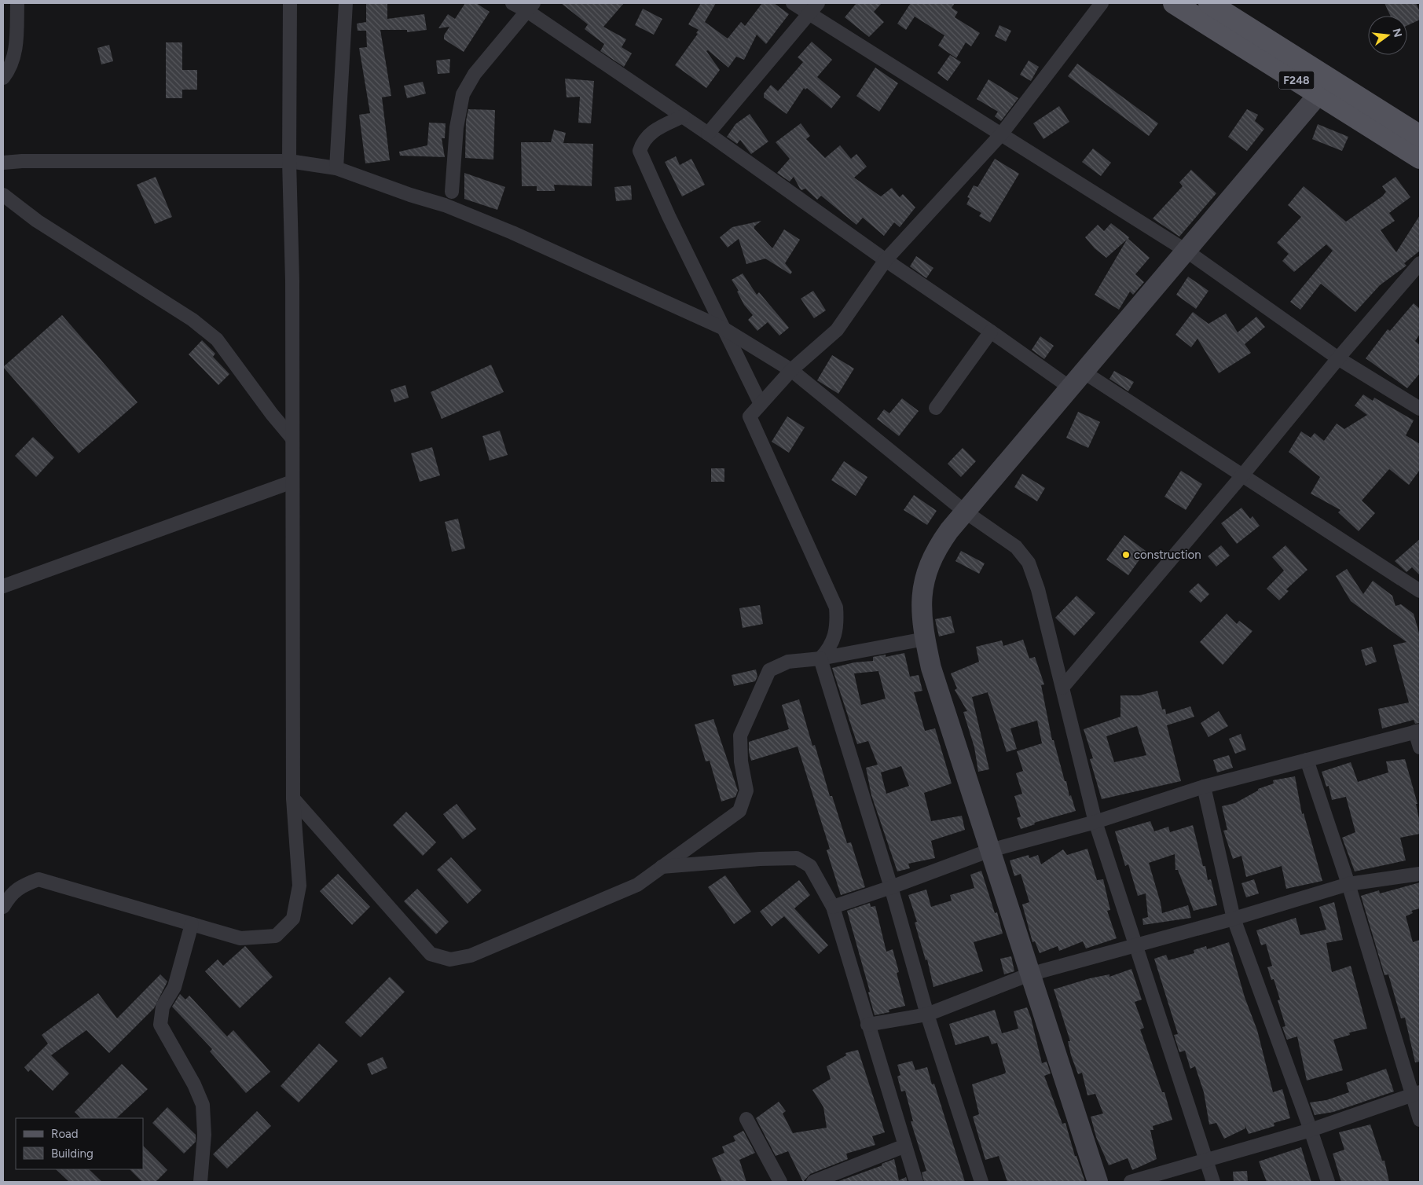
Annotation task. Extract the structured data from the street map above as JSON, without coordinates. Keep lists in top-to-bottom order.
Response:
{
  "streets": {
    "main road": ["F248"]
  },
  "places": ["construction"],
  "legend": ["Road", "Building"],
  "north": "right"
}
